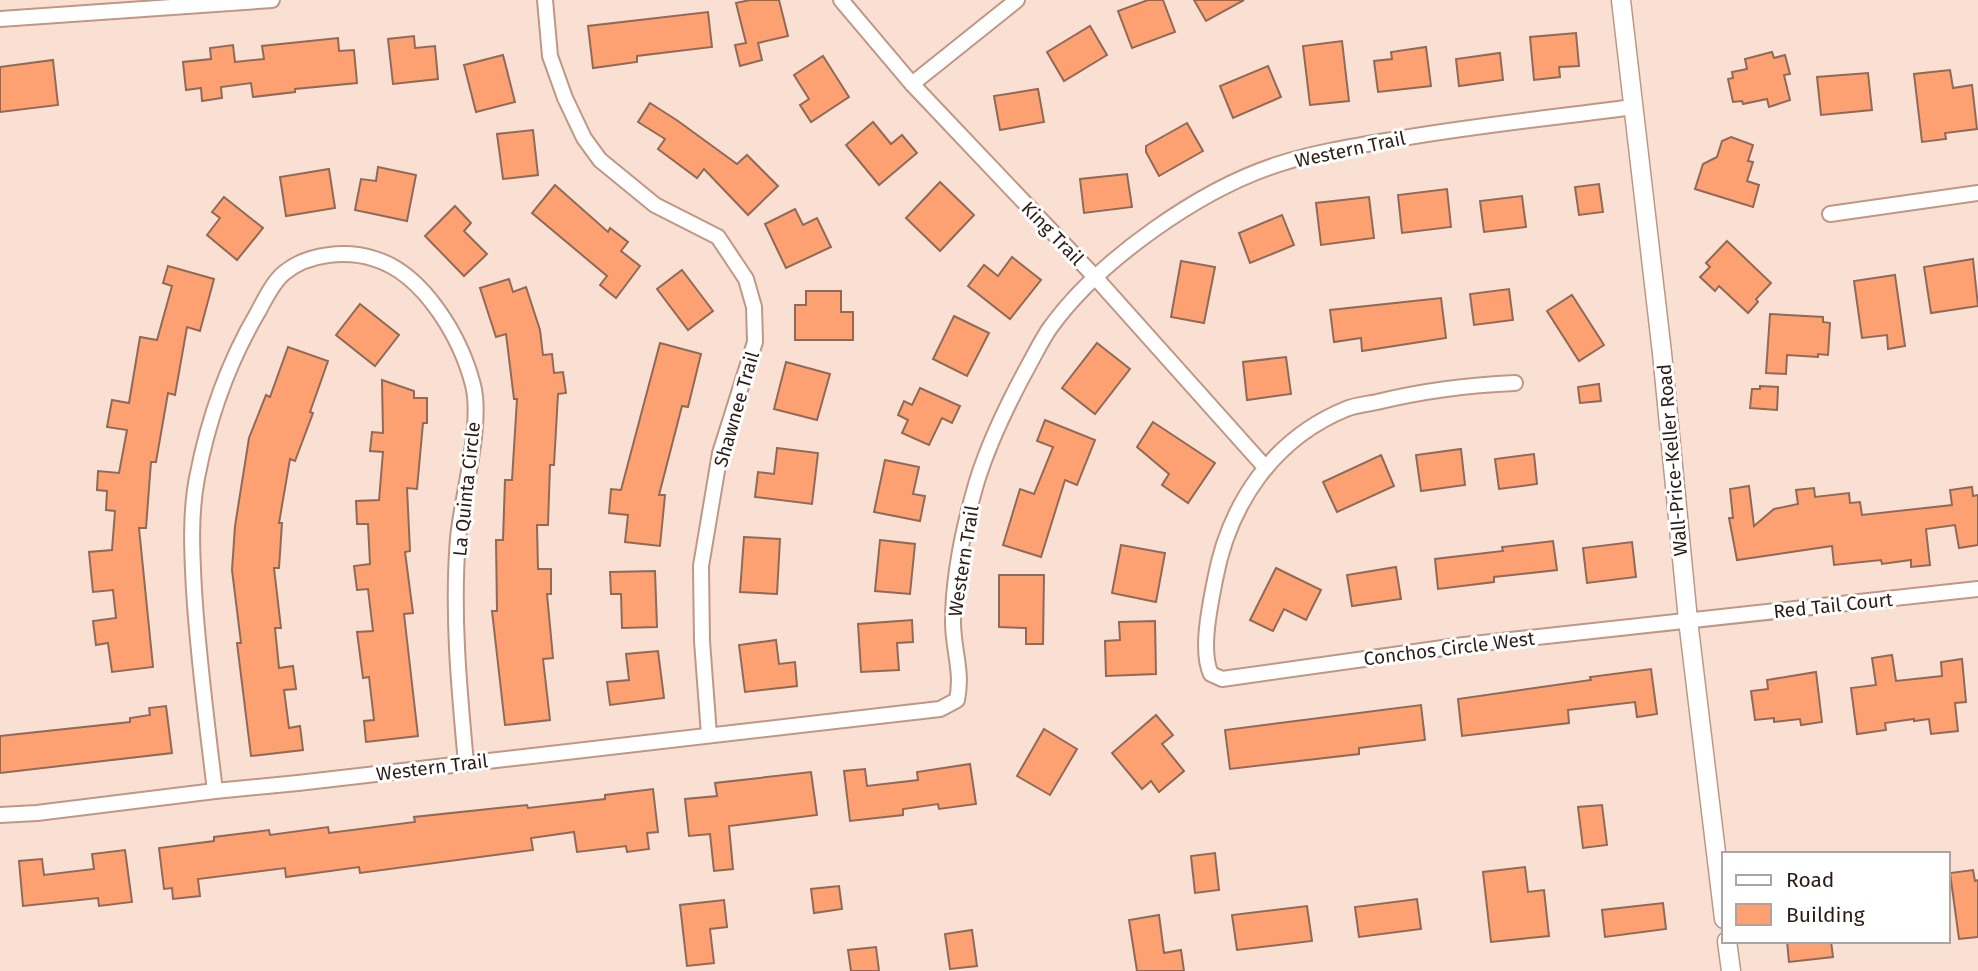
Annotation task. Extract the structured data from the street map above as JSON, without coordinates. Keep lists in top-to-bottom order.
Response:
{
  "streets": {
    "street": [
      "Western Trail",
      "King Trail",
      "Shawnee Trail",
      "Wall-Price-Keller Road",
      "La Quinta Circle",
      "Red Tail Court",
      "Conchos Circle West"
    ]
  },
  "crossings": [
    ["Western Trail", "King Trail"],
    ["Western Trail", "Shawnee Trail"],
    ["Western Trail", "Wall-Price-Keller Road"],
    ["Western Trail", "La Quinta Circle"],
    ["King Trail", "Conchos Circle West"],
    ["Wall-Price-Keller Road", "Red Tail Court"],
    ["Wall-Price-Keller Road", "Conchos Circle West"],
    ["Red Tail Court", "Conchos Circle West"]
  ],
  "legend": ["Road", "Building"]
}
